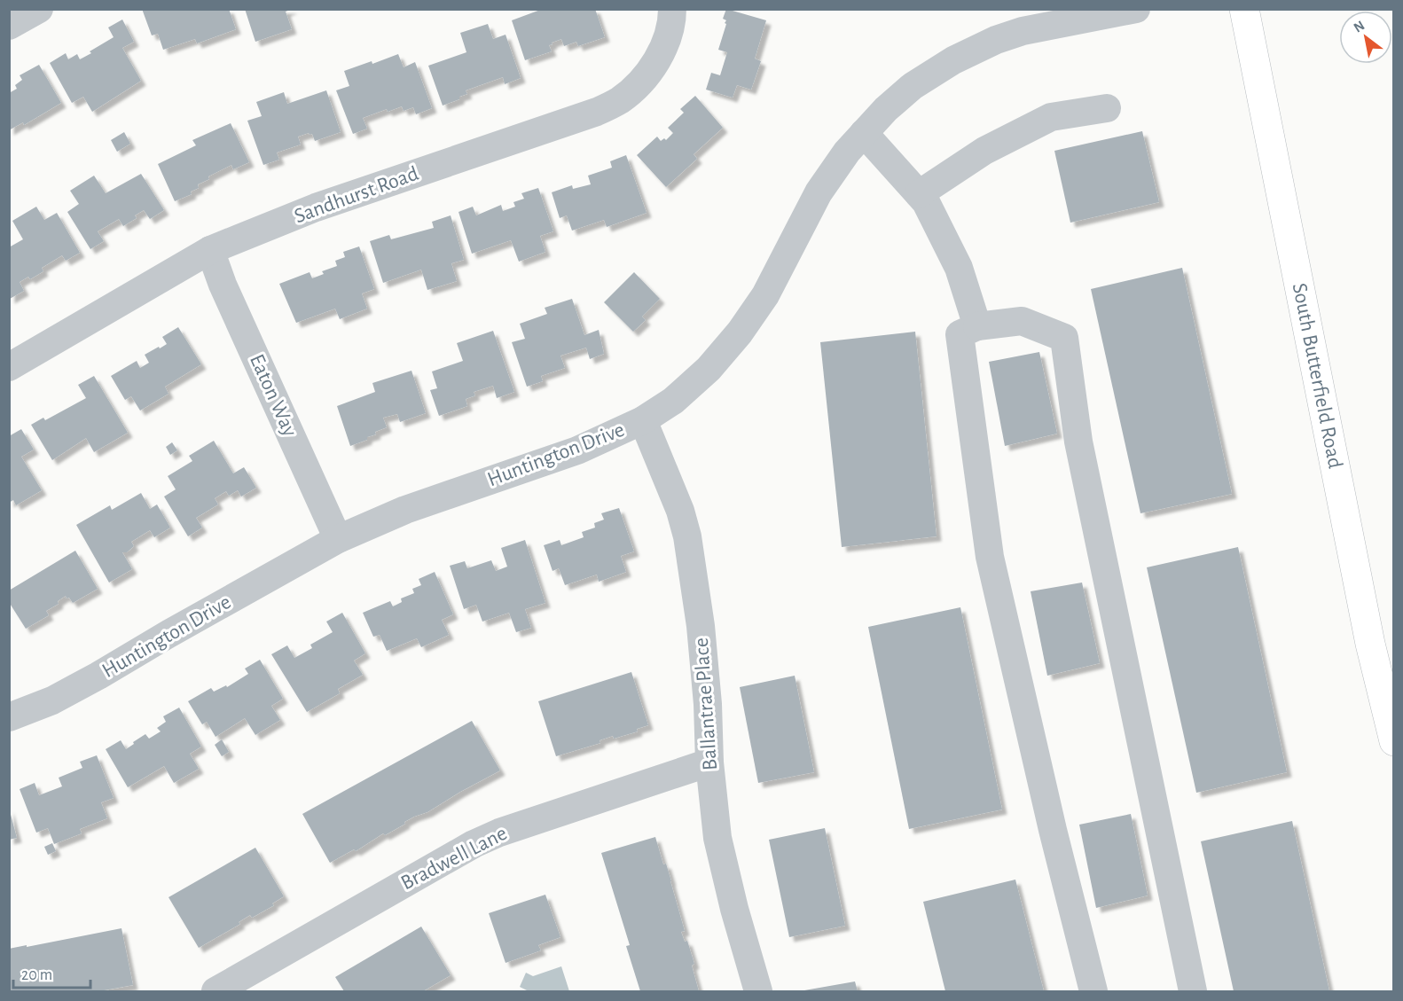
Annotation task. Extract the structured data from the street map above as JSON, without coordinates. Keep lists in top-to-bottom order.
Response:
{
  "streets": {
    "main road": ["South Butterfield Road"],
    "street": [
      "Sandhurst Road",
      "Eaton Way",
      "Huntington Drive",
      "Ballantrae Place",
      "Bradwell Lane"
    ]
  },
  "crossings": [
    ["Sandhurst Road", "Eaton Way"],
    ["Eaton Way", "Huntington Drive"],
    ["Huntington Drive", "Ballantrae Place"],
    ["Ballantrae Place", "Bradwell Lane"]
  ],
  "scale_bar": "20 m",
  "north": "top left"
}
